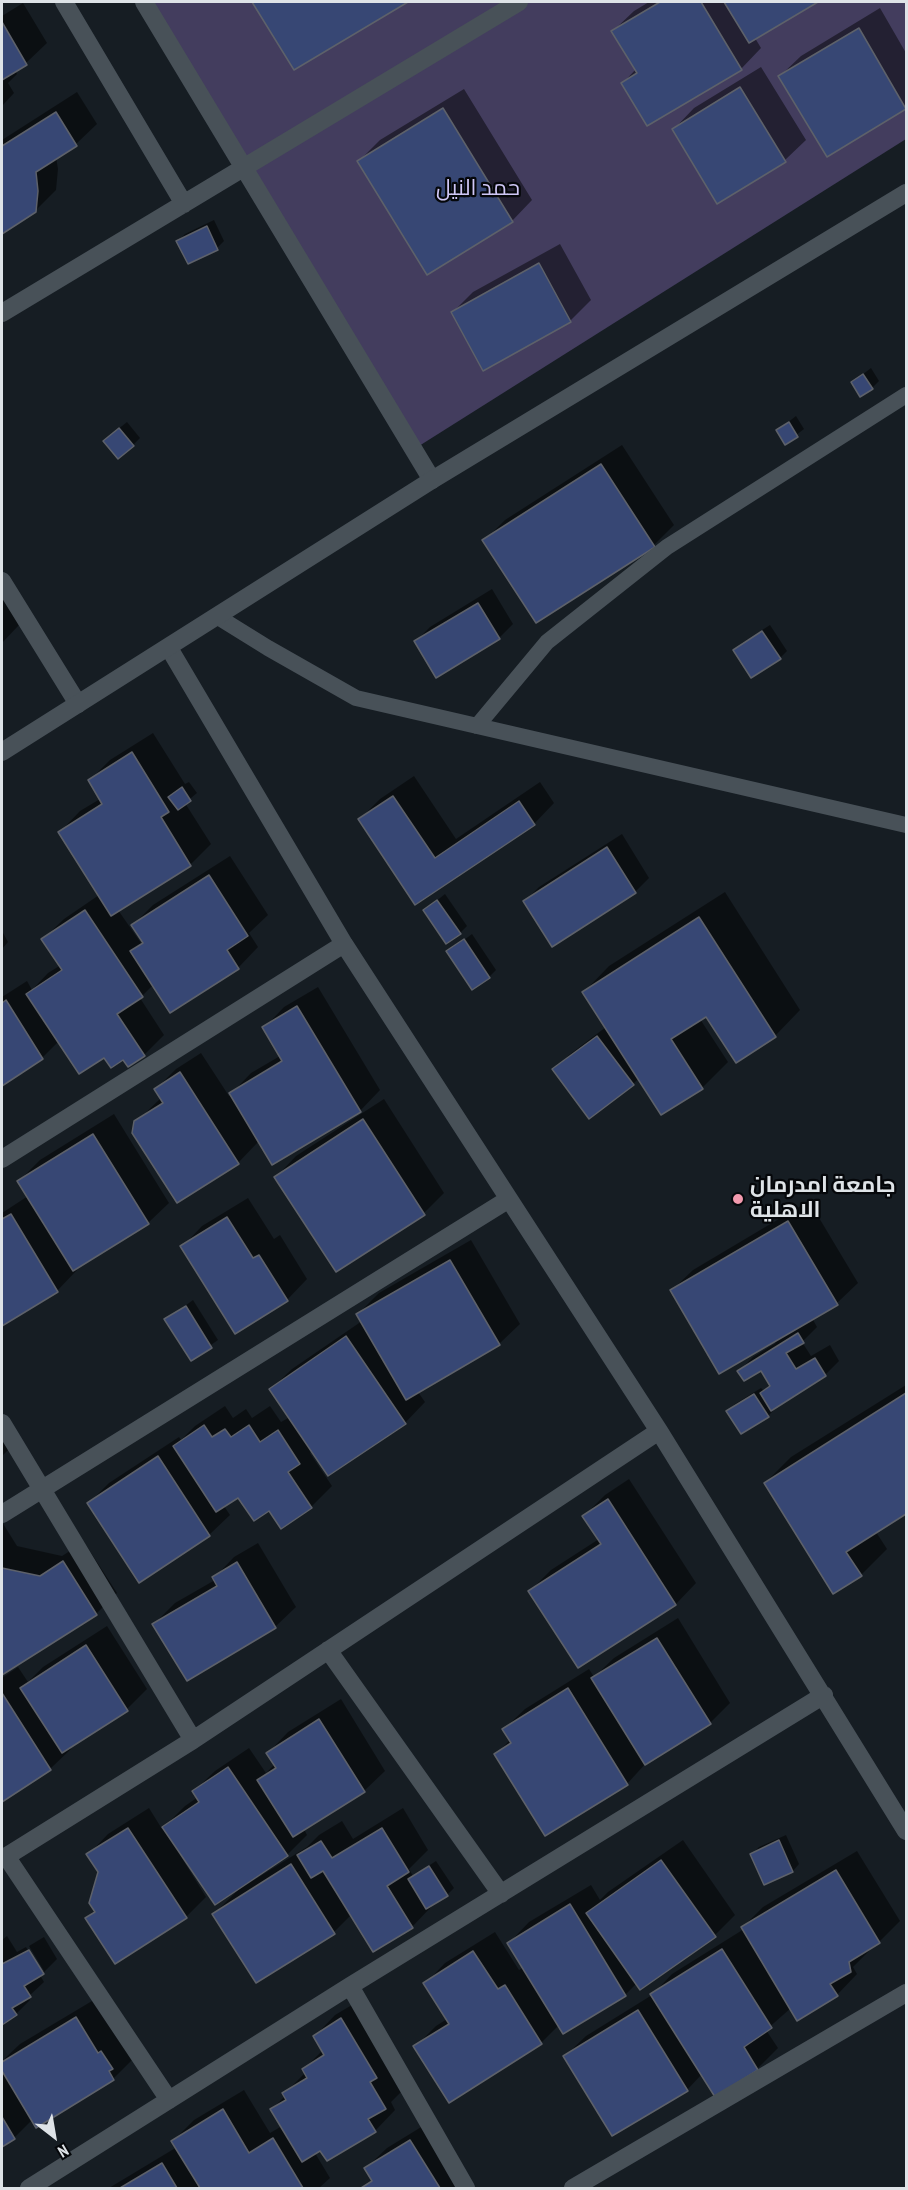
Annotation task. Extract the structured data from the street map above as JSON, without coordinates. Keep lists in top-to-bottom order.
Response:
{
  "parks": ["حمد النيل"],
  "places": ["جامعة امدرمان الاهلية"],
  "north": "bottom right"
}
